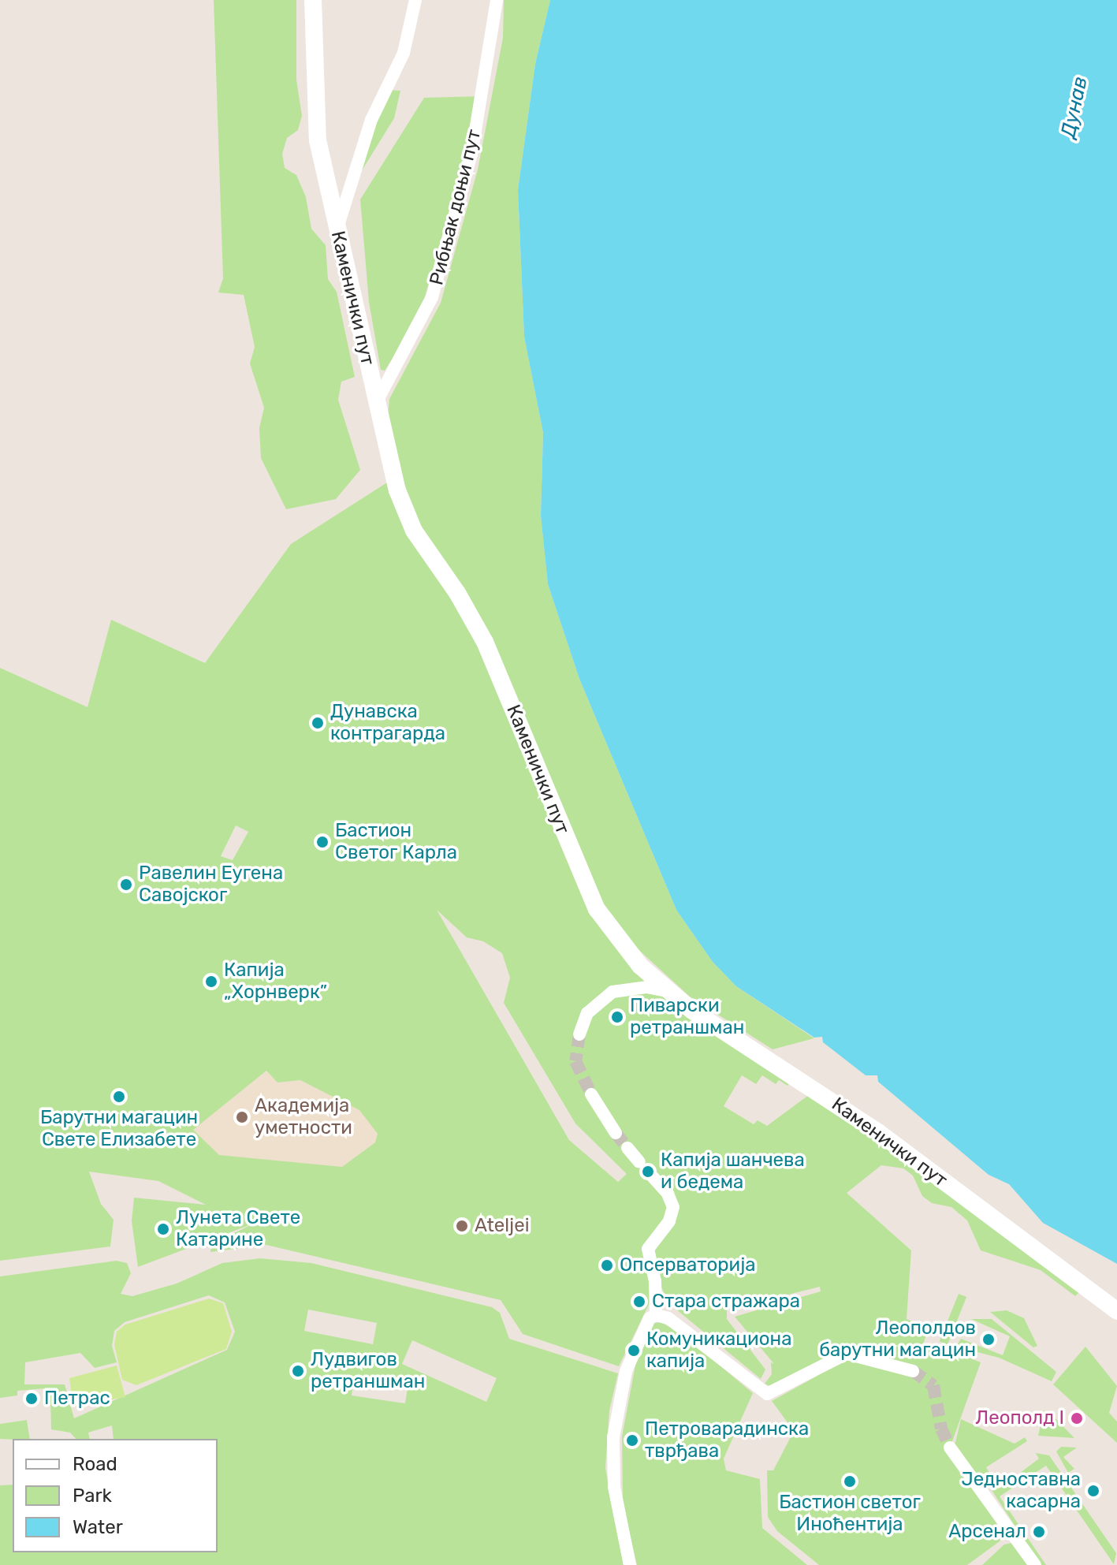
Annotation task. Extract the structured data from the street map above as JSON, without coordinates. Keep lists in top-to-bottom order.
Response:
{
  "streets": {
    "main road": ["Каменички пут"],
    "street": ["Рибњак доњи пут"]
  },
  "crossings": [
    ["Рибњак доњи пут", "Каменички пут"]
  ],
  "water": ["Дунав"],
  "places": [
    "Дунавска контрагарда",
    "Бастион Светог Карла",
    "Равелин Еугена Савојског",
    "Капија „Хорнверк”",
    "Пиварски ретраншман",
    "Барутни магацин Свете Елизабете",
    "Академија уметности",
    "Капија шанчева и бедема",
    "Ateljei",
    "Лунета Свете Катарине",
    "Опсерваторија",
    "Стара стражара",
    "Леополдов барутни магацин",
    "Комуникациона капија",
    "Лудвигов ретраншман",
    "Петрас",
    "Леополд I",
    "Петроварадинска тврђава",
    "Бастион светог Иноћентија",
    "Једноставна касарна",
    "Арсенал"
  ],
  "legend": ["Road", "Park", "Water"]
}
